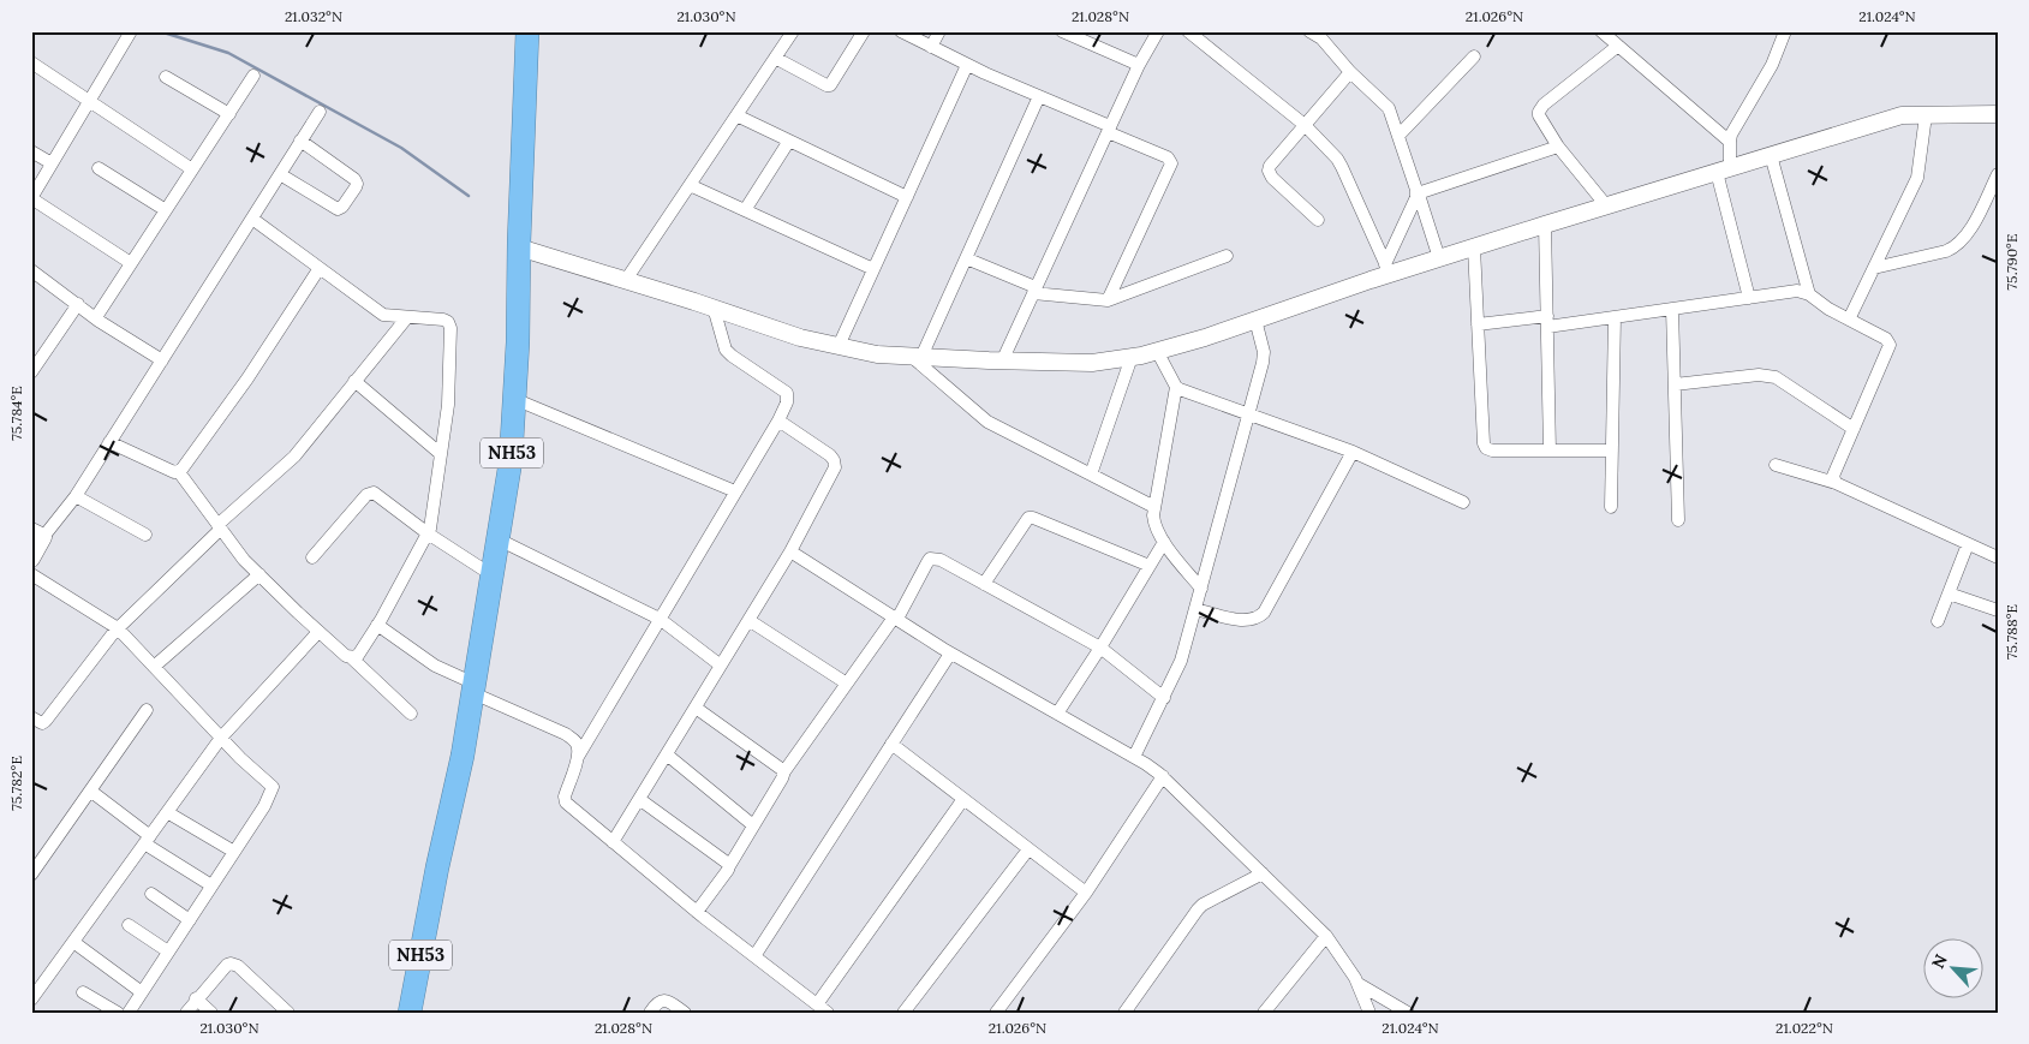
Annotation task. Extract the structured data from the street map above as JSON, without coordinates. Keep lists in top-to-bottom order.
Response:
{
  "streets": {
    "highway": ["NH53"]
  },
  "north": "top left",
  "coordinates": [
    "21.032°N",
    "21.030°N",
    "21.028°N",
    "21.026°N",
    "21.024°N",
    "75.790°E",
    "75.784°E",
    "75.788°E",
    "75.782°E",
    "21.022°N"
  ]
}
